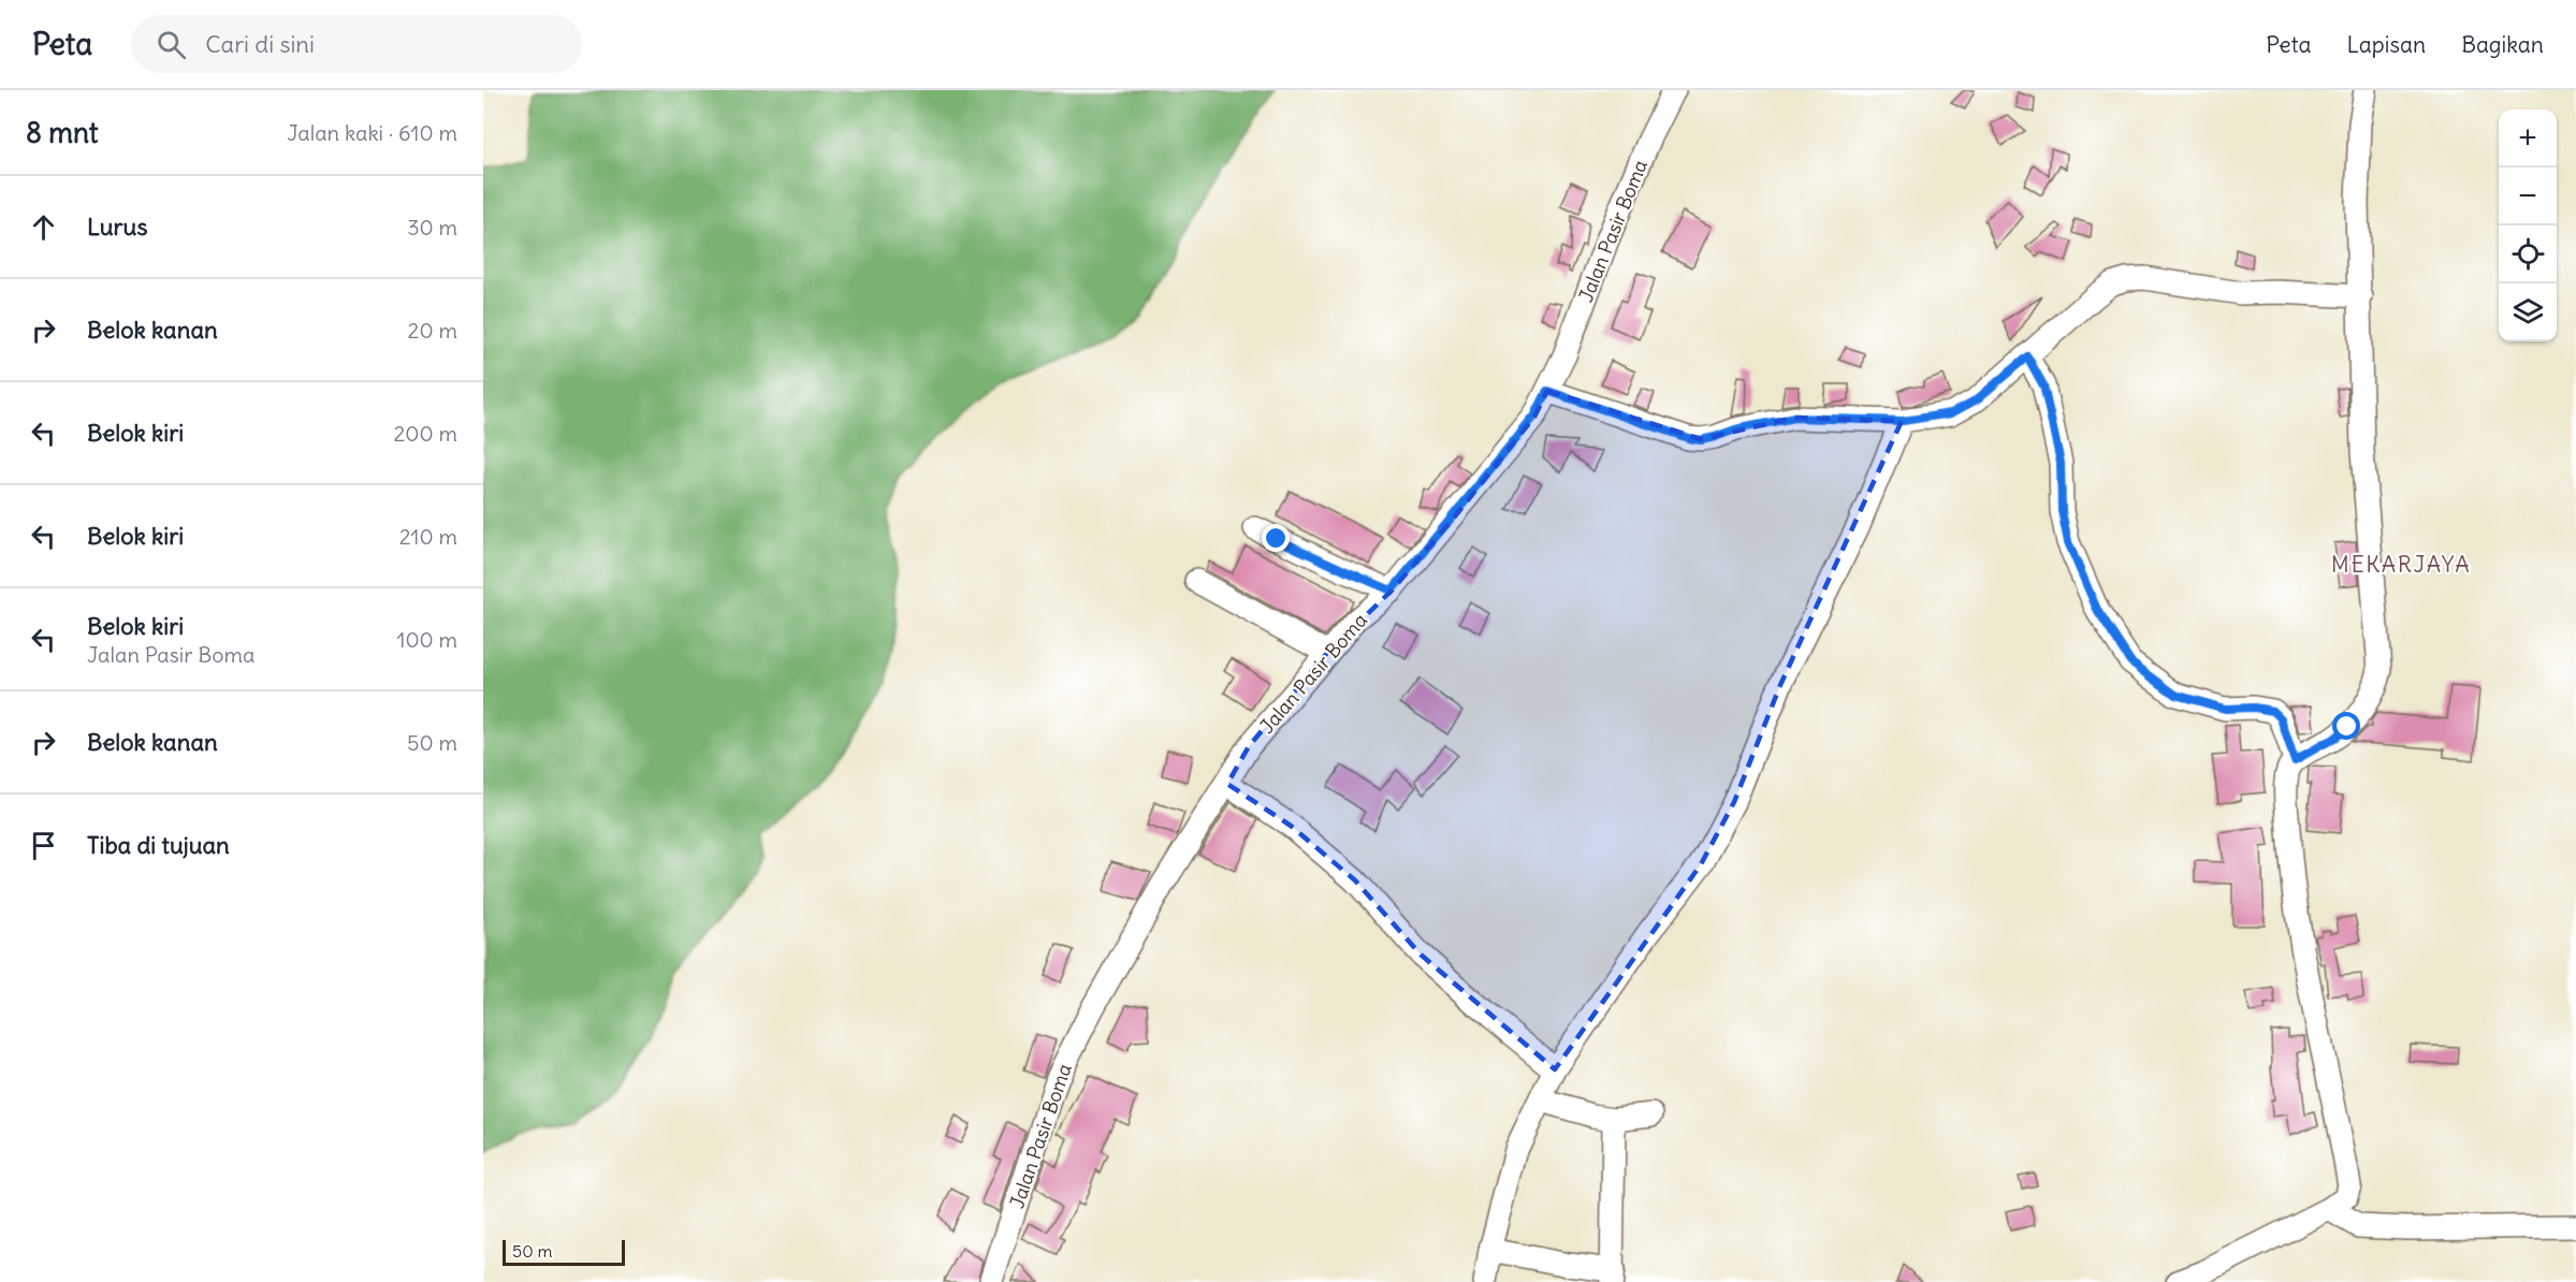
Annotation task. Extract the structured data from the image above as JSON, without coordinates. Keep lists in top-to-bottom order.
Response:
{
  "streets": {
    "street": ["Jalan Pasir Boma"]
  },
  "districts": ["MEKARJAYA"],
  "scale_bar": "50 m",
  "page": {
    "header": "Peta",
    "search": "Cari di sini",
    "nav": ["Peta", "Lapisan", "Bagikan"],
    "heading": ["8 mnt", "Jalan kaki · 610 m"],
    "map_buttons": ["+", "−"],
    "list": [
      ["Lurus", "30 m"],
      ["Belok kanan", "20 m"],
      ["Belok kiri", "200 m"],
      ["Belok kiri", "210 m"],
      ["Belok kiri", "Jalan Pasir Boma", "100 m"],
      ["Belok kanan", "50 m"],
      "Tiba di tujuan"
    ],
    "scale": "50 m"
  }
}
